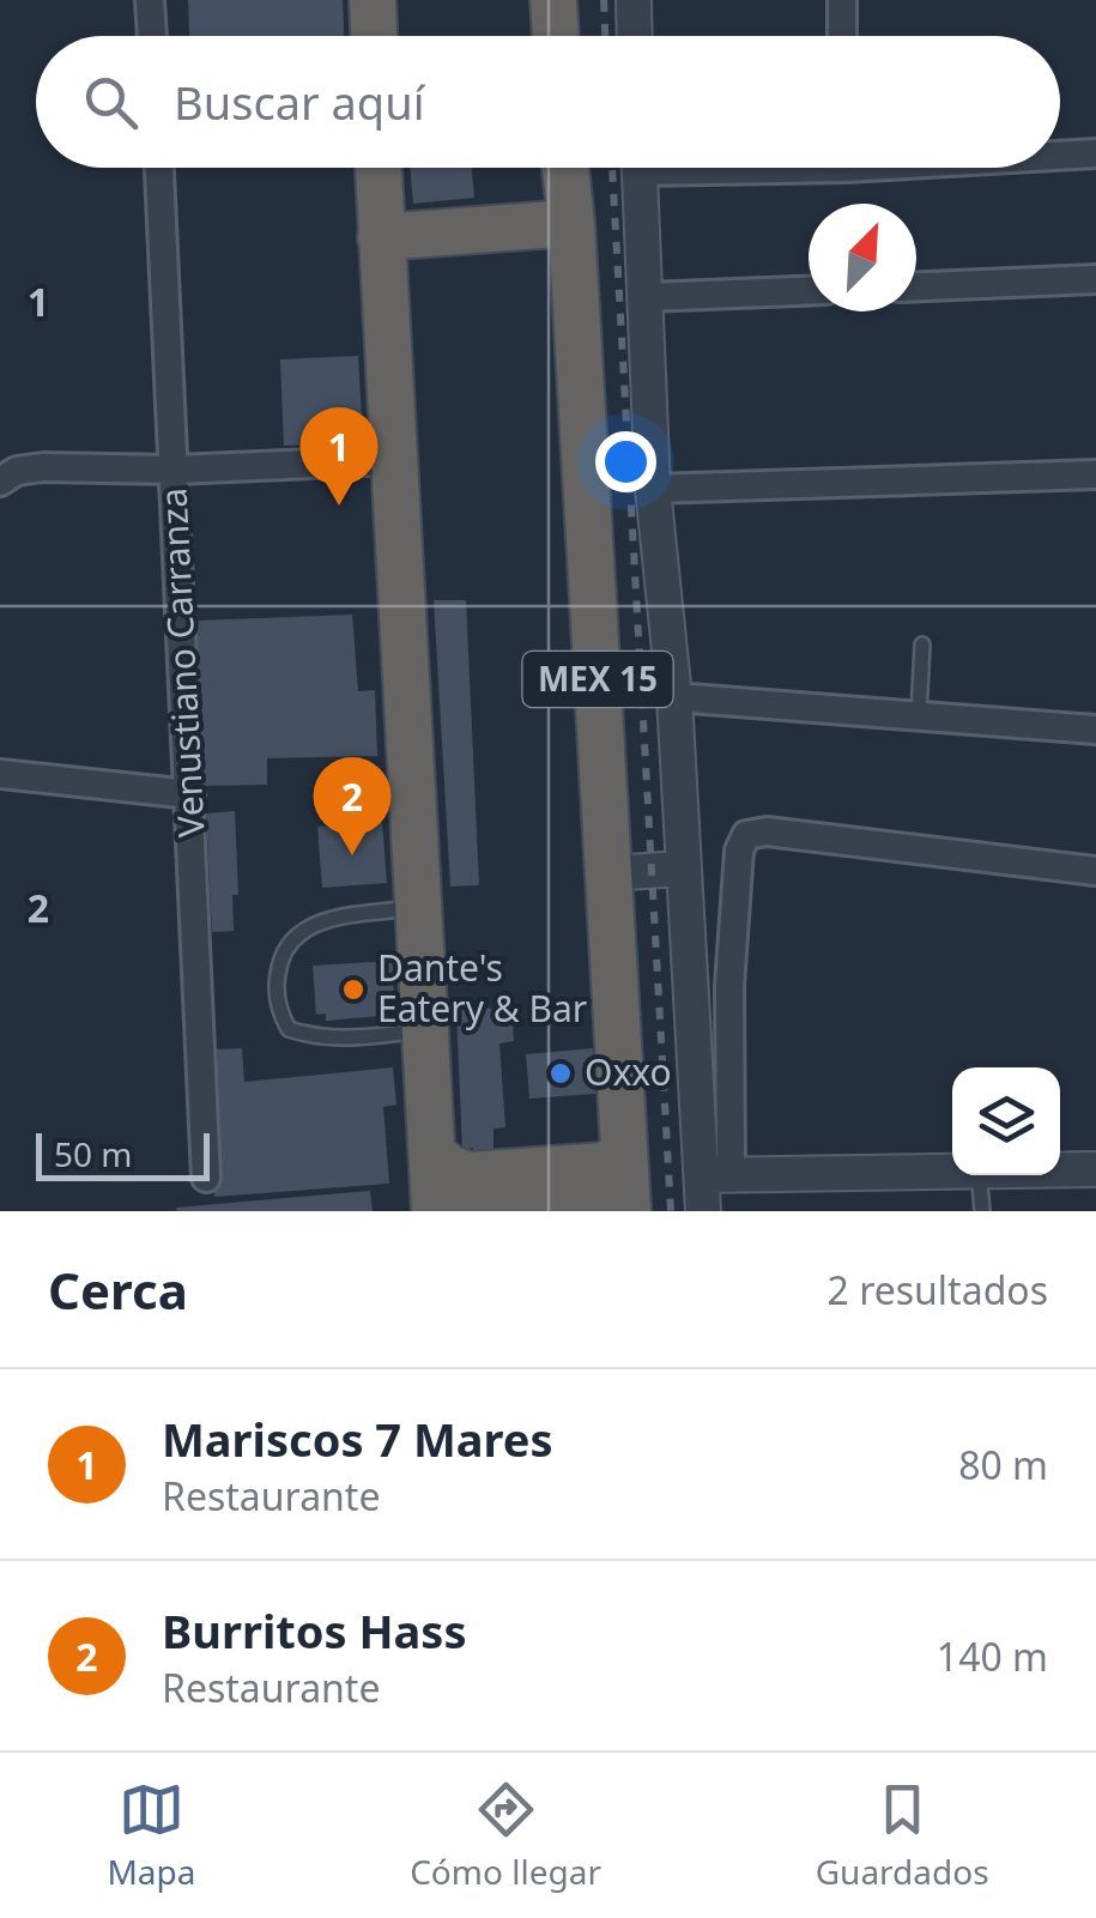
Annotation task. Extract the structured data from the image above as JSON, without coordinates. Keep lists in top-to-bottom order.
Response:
{
  "streets": {
    "highway": ["MEX 15"],
    "street": ["Venustiano Carranza"]
  },
  "places": ["Dante's Eatery & Bar", "Oxxo"],
  "scale_bar": "50 m",
  "north": "top right",
  "page": {
    "search": "Buscar aquí",
    "pins": ["1", "2"],
    "scale": "50 m",
    "heading": ["Cerca", "2 resultados"],
    "list": [
      {
        "mark": "1",
        "name": "Mariscos 7 Mares",
        "note": "Restaurante",
        "value": "80 m"
      },
      {
        "mark": "2",
        "name": "Burritos Hass",
        "note": "Restaurante",
        "value": "140 m"
      }
    ],
    "nav": ["Mapa", "Cómo llegar", "Guardados"]
  },
  "grid": {
    "rows": ["1", "2"]
  }
}
